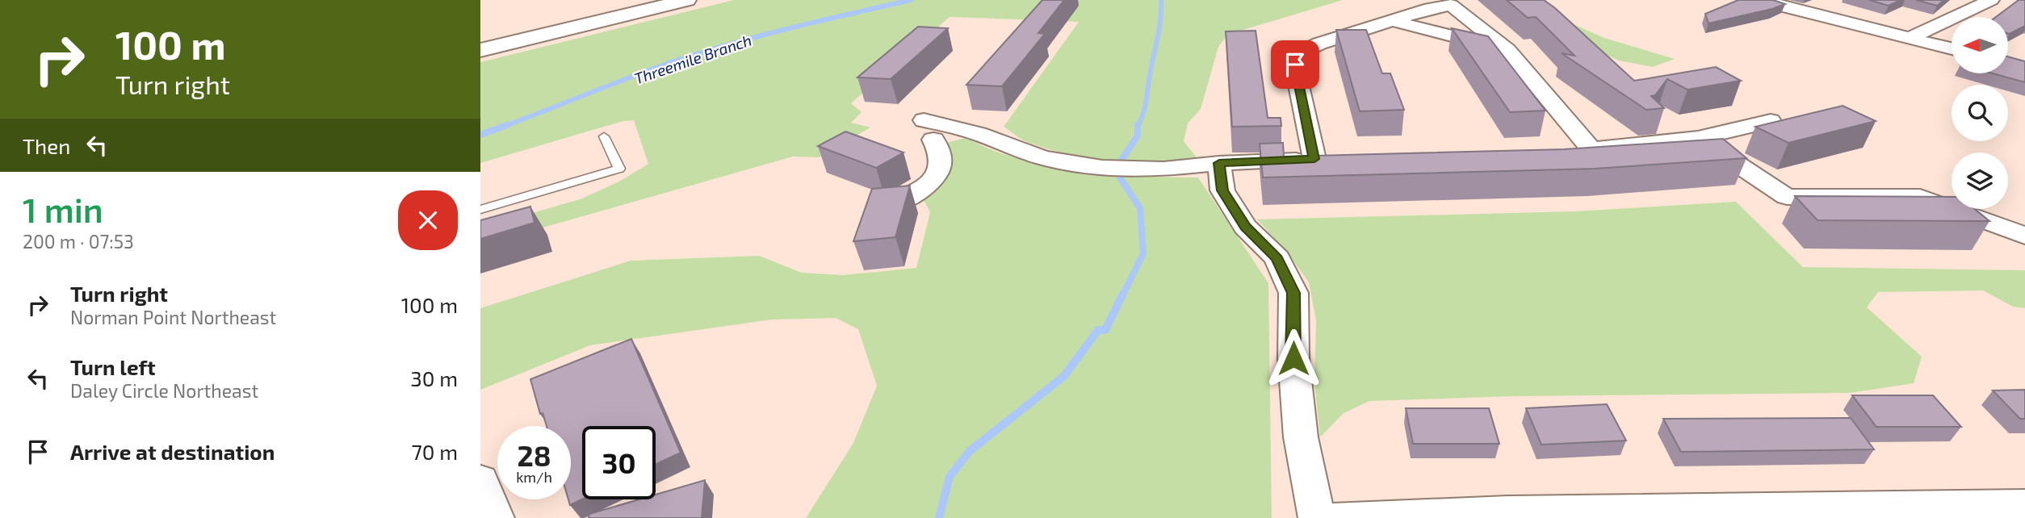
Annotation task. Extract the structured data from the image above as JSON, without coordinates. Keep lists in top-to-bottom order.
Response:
{
  "water": ["Threemile Branch"],
  "north": "left",
  "page": {
    "turn": ["100 m", "Turn right"],
    "then": "Then",
    "heading": ["1 min", "200 m · 07:53"],
    "list": [
      {
        "name": "Turn right",
        "note": "Norman Point Northeast",
        "value": "100 m"
      },
      {
        "name": "Turn left",
        "note": "Daley Circle Northeast",
        "value": "30 m"
      },
      {
        "name": "Arrive at destination",
        "value": "70 m"
      }
    ],
    "speed": "28 km/h",
    "limit": "30"
  }
}
